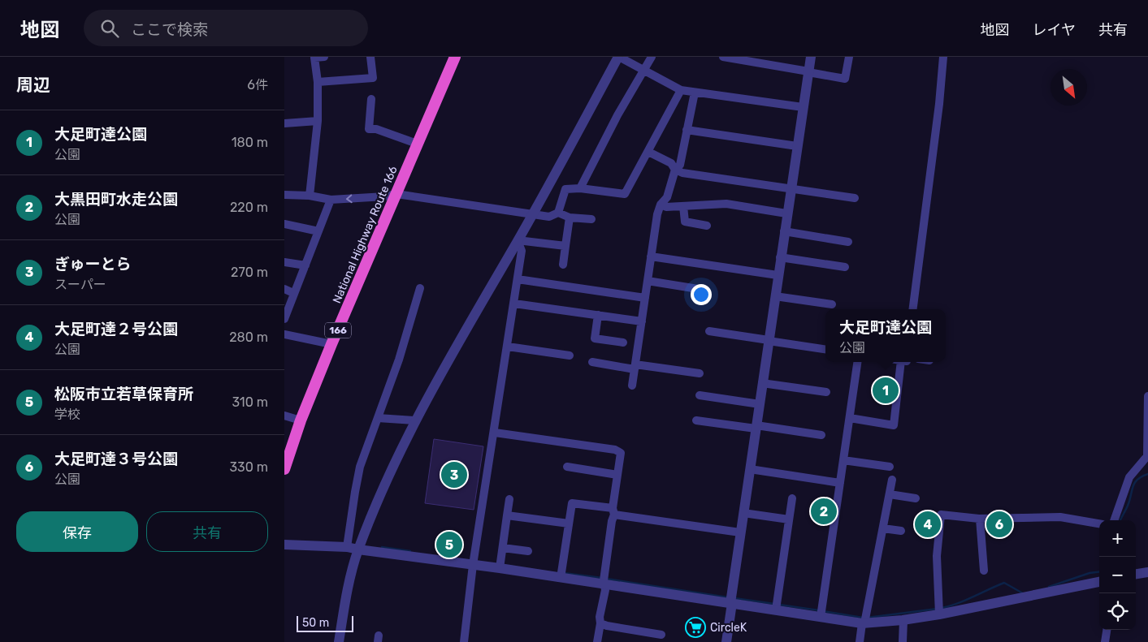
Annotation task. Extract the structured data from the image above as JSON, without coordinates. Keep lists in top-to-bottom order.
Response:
{
  "streets": {
    "highway": ["National Highway Route 166", "166"]
  },
  "places": {
    "supermarket": ["CircleK"]
  },
  "scale_bar": "50 m",
  "north": "bottom right",
  "page": {
    "header": "地図",
    "search": "ここで検索",
    "nav": ["地図", "レイヤ", "共有"],
    "heading": ["周辺", "6件"],
    "list": [
      {
        "mark": "1",
        "name": "大足町達公園",
        "note": "公園",
        "value": "180 m"
      },
      {
        "mark": "2",
        "name": "大黒田町水走公園",
        "note": "公園",
        "value": "220 m"
      },
      {
        "mark": "3",
        "name": "ぎゅーとら",
        "note": "スーパー",
        "value": "270 m"
      },
      {
        "mark": "4",
        "name": "大足町達２号公園",
        "note": "公園",
        "value": "280 m"
      },
      {
        "mark": "5",
        "name": "松阪市立若草保育所",
        "note": "学校",
        "value": "310 m"
      },
      {
        "mark": "6",
        "name": "大足町達３号公園",
        "note": "公園",
        "value": "330 m"
      }
    ],
    "popup": ["大足町達公園", "公園"],
    "pins": [
      "1",
      "3",
      "2",
      "4",
      "6",
      "5"
    ],
    "buttons": ["保存", "共有"],
    "map_buttons": ["+", "−"],
    "scale": "50 m"
  }
}
